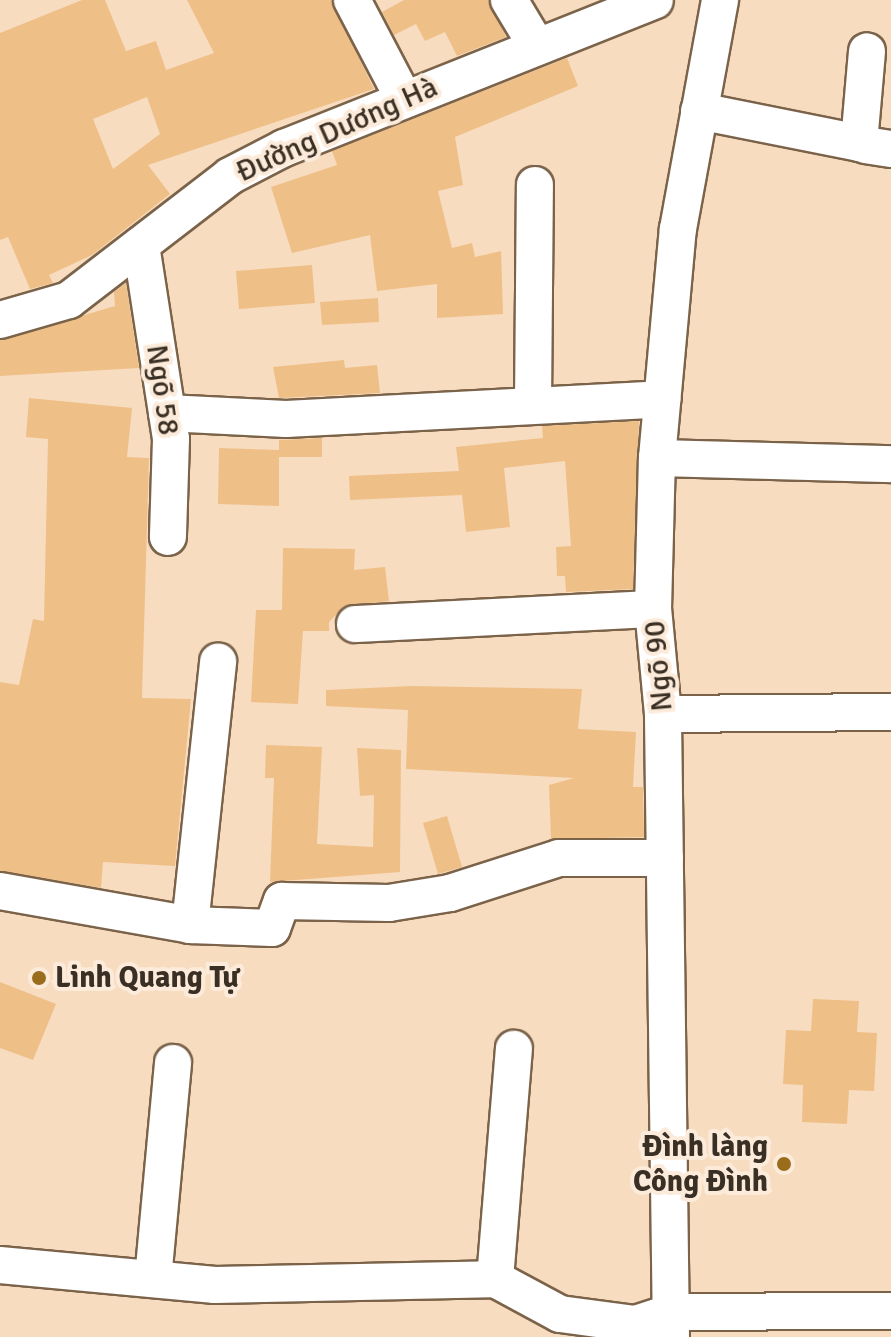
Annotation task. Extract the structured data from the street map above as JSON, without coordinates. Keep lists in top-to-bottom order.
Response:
{
  "streets": {
    "street": ["Đường Dương Hà", "Ngõ 58", "Ngõ 90"]
  },
  "crossings": [
    ["Đường Dương Hà", "Ngõ 58"]
  ],
  "places": ["Linh Quang Tự", "Đình làng Công Đình"]
}
